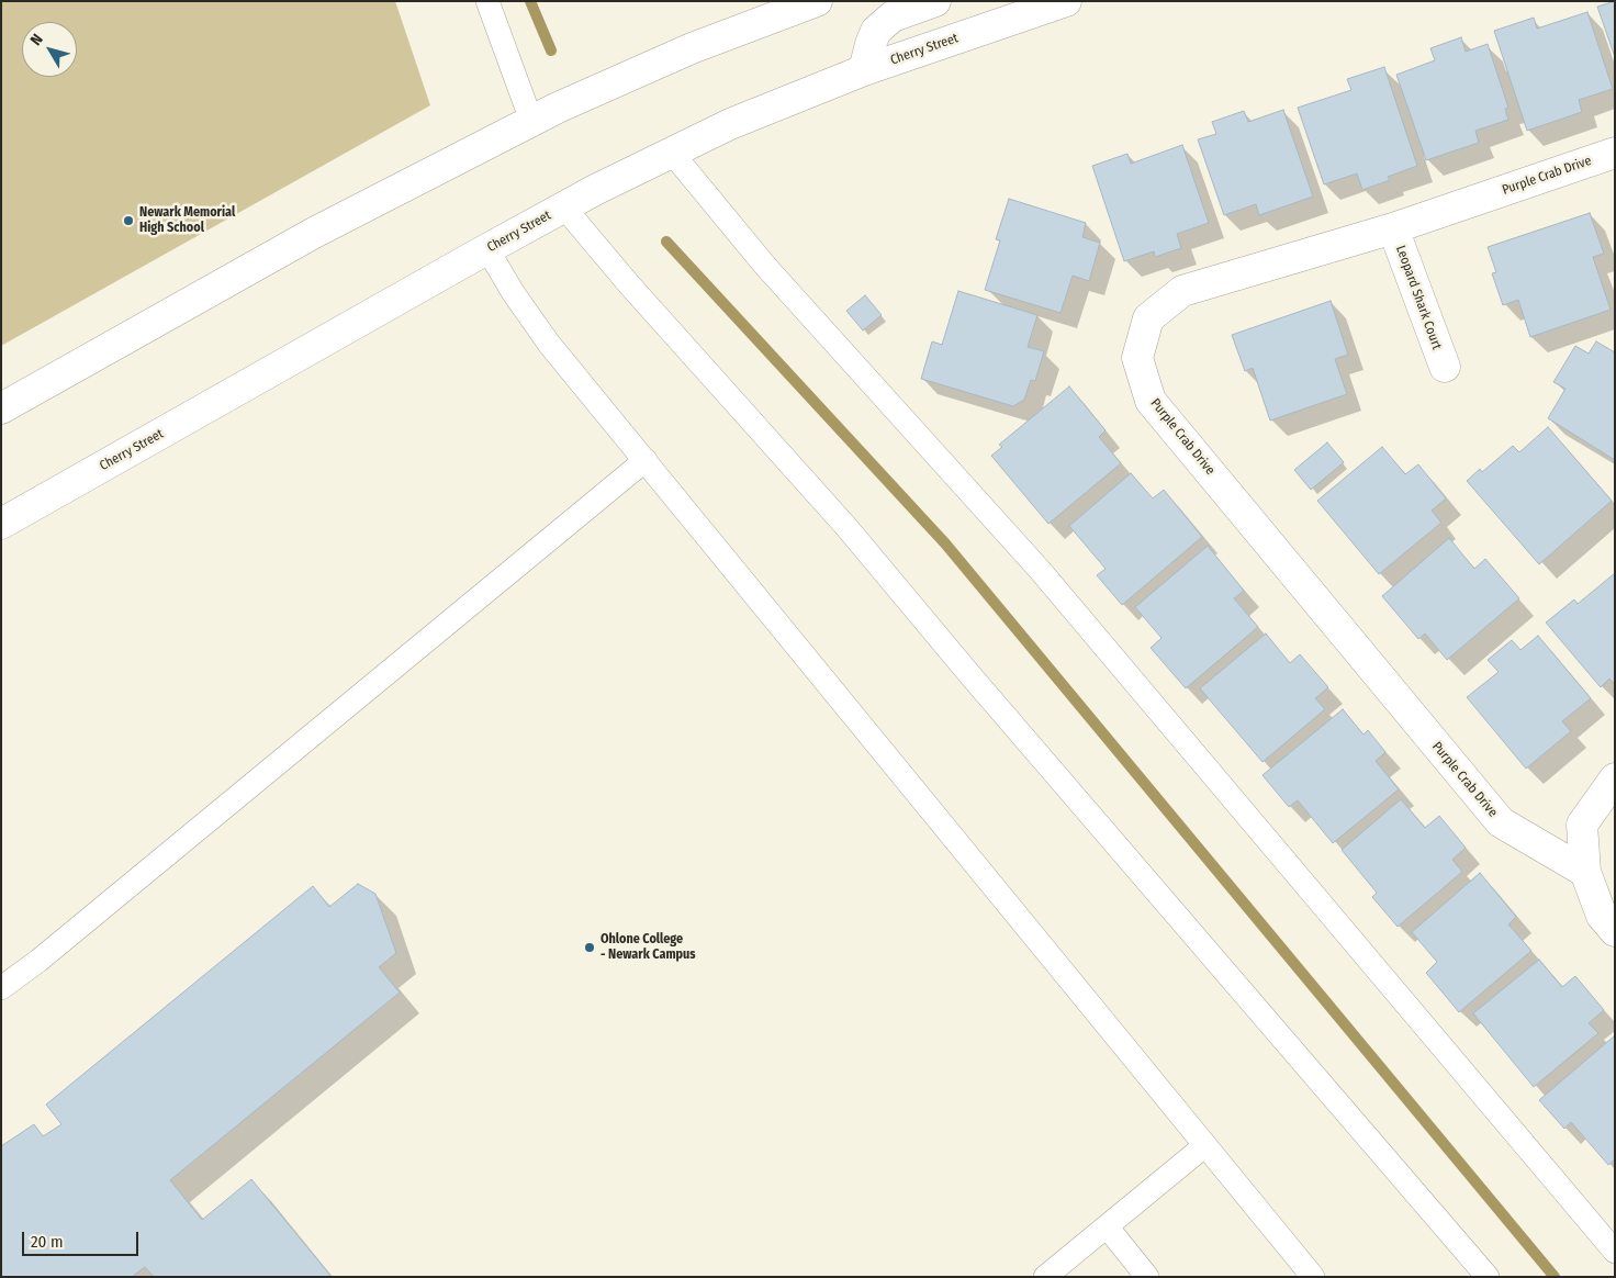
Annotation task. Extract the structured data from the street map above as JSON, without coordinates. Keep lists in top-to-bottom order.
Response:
{
  "streets": {
    "main road": ["Cherry Street", "Purple Crab Drive", "Leopard Shark Court"]
  },
  "crossings": [
    ["Purple Crab Drive", "Leopard Shark Court"]
  ],
  "places": ["Newark Memorial High School", "Ohlone College - Newark Campus"],
  "scale_bar": "20 m",
  "north": "top left"
}
